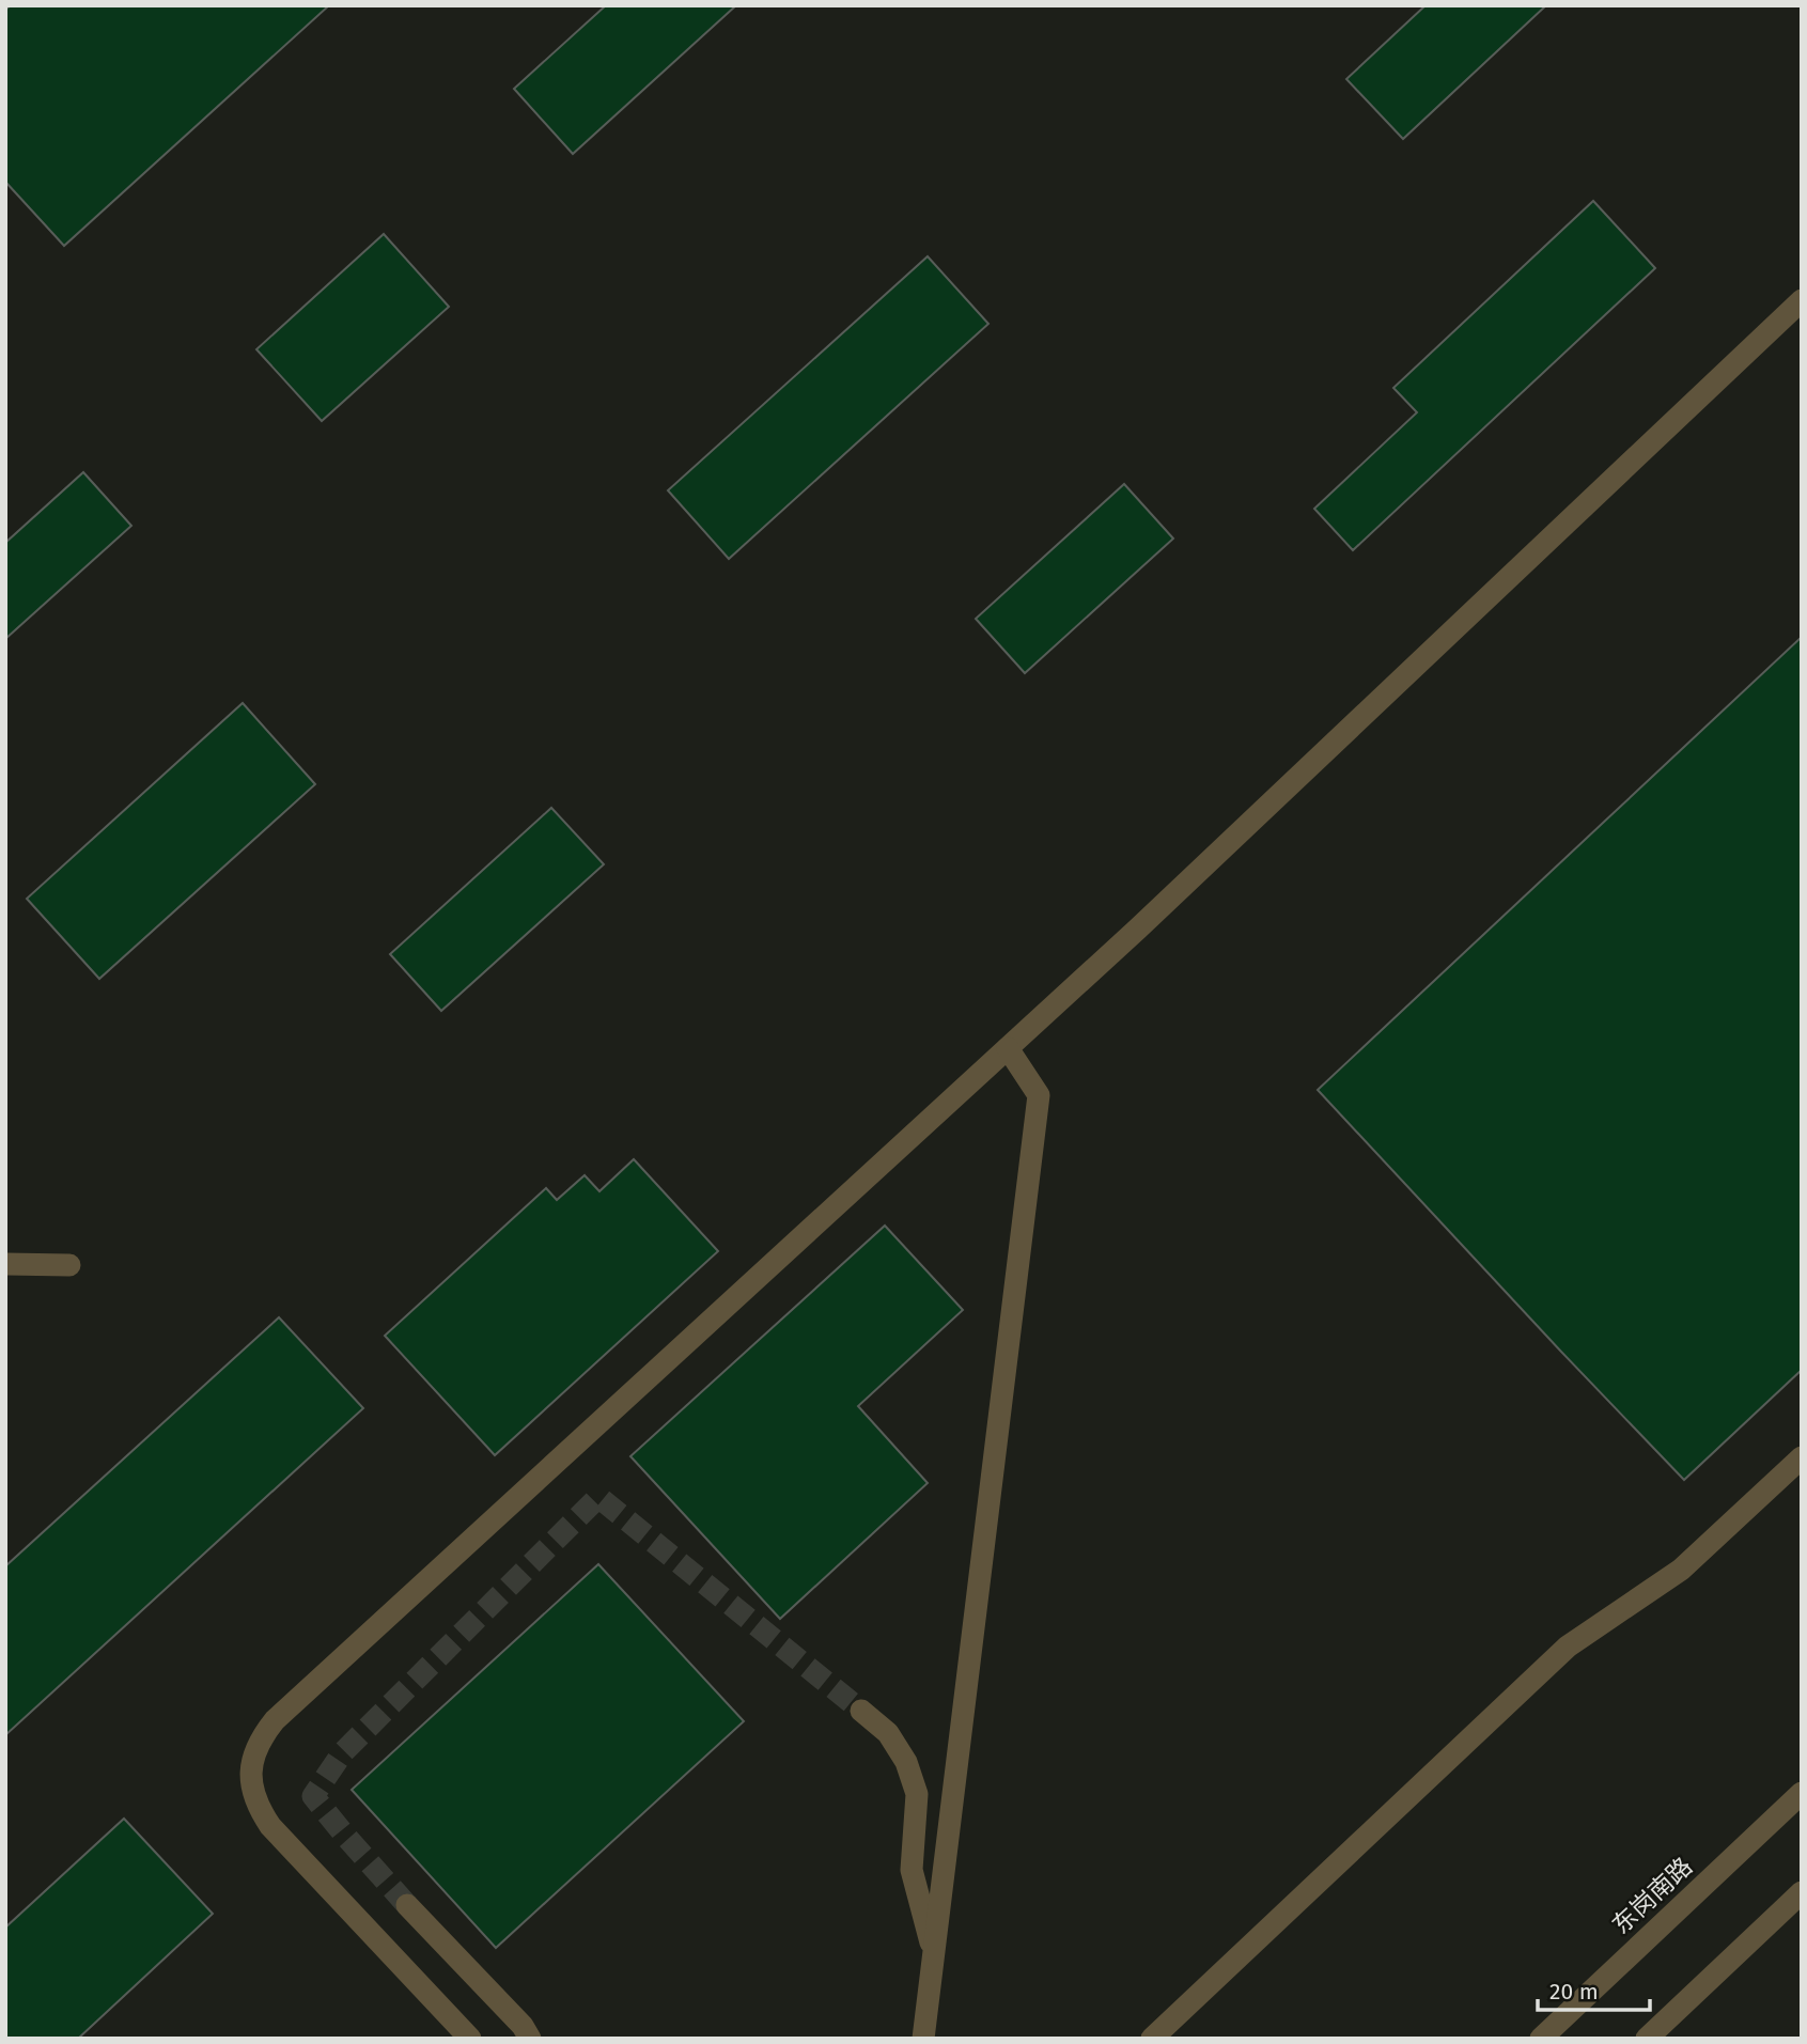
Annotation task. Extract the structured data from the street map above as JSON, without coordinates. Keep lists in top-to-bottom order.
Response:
{
  "streets": {
    "street": ["东岗南路"]
  },
  "scale_bar": "20 m"
}
